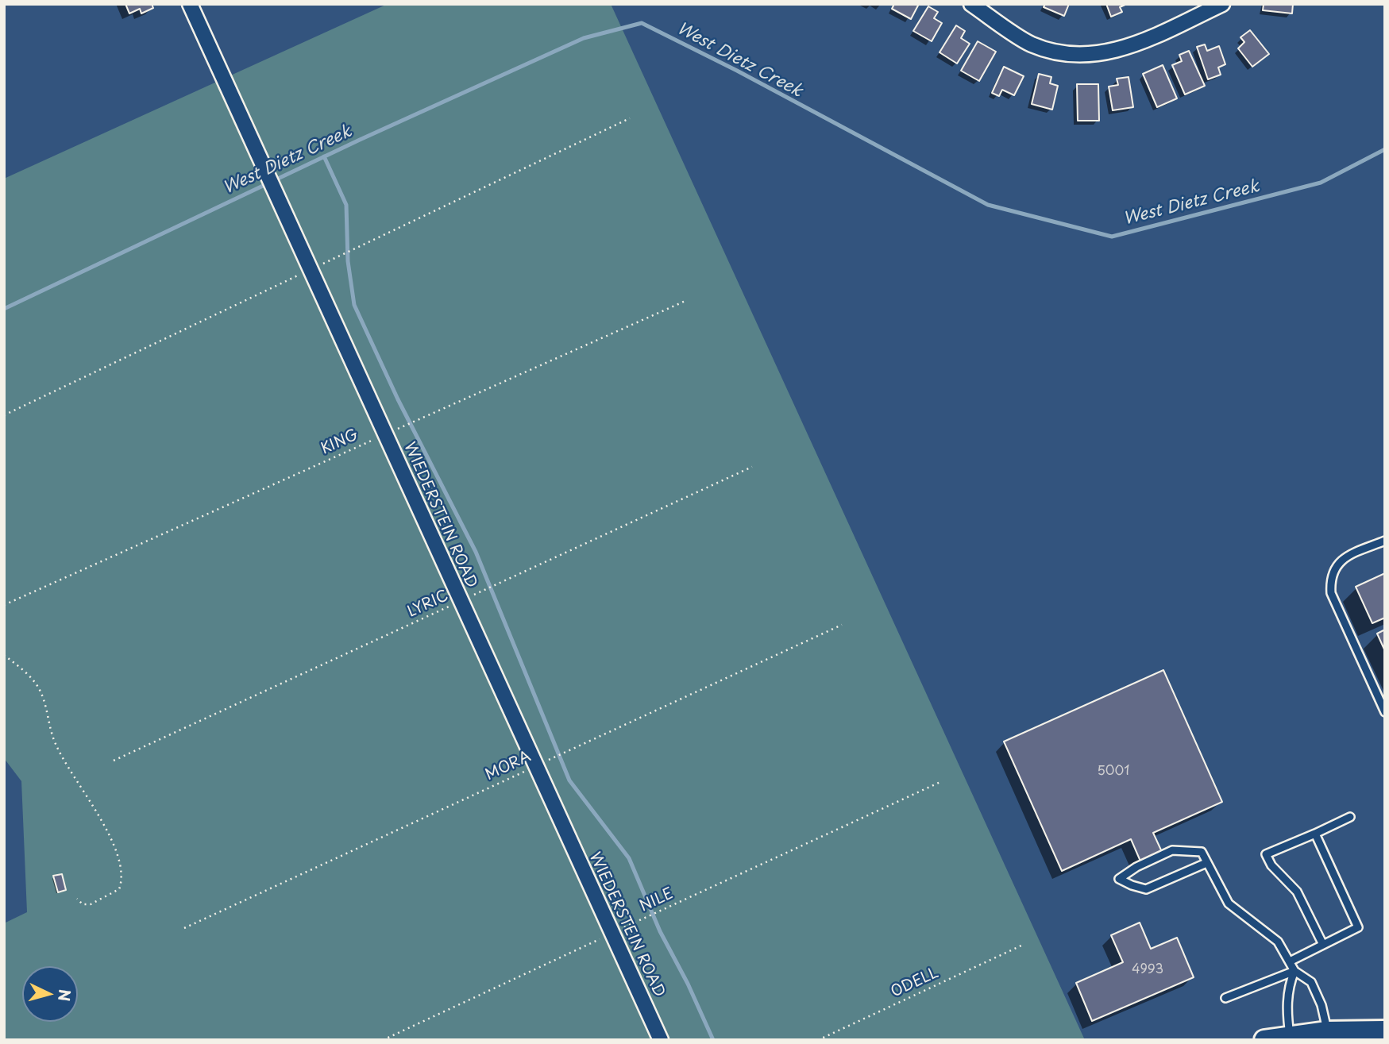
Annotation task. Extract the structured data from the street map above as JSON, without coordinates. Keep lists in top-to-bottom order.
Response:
{
  "streets": {
    "street": ["WIEDERSTEIN ROAD"],
    "path": [
      "KING",
      "LYRIC",
      "MORA",
      "NILE",
      "ODELL"
    ]
  },
  "crossings": [
    ["KING", "WIEDERSTEIN ROAD"],
    ["WIEDERSTEIN ROAD", "LYRIC"],
    ["WIEDERSTEIN ROAD", "MORA"],
    ["WIEDERSTEIN ROAD", "NILE"]
  ],
  "water": ["West Dietz Creek"],
  "house_numbers": ["5001", "4993"],
  "north": "right"
}
